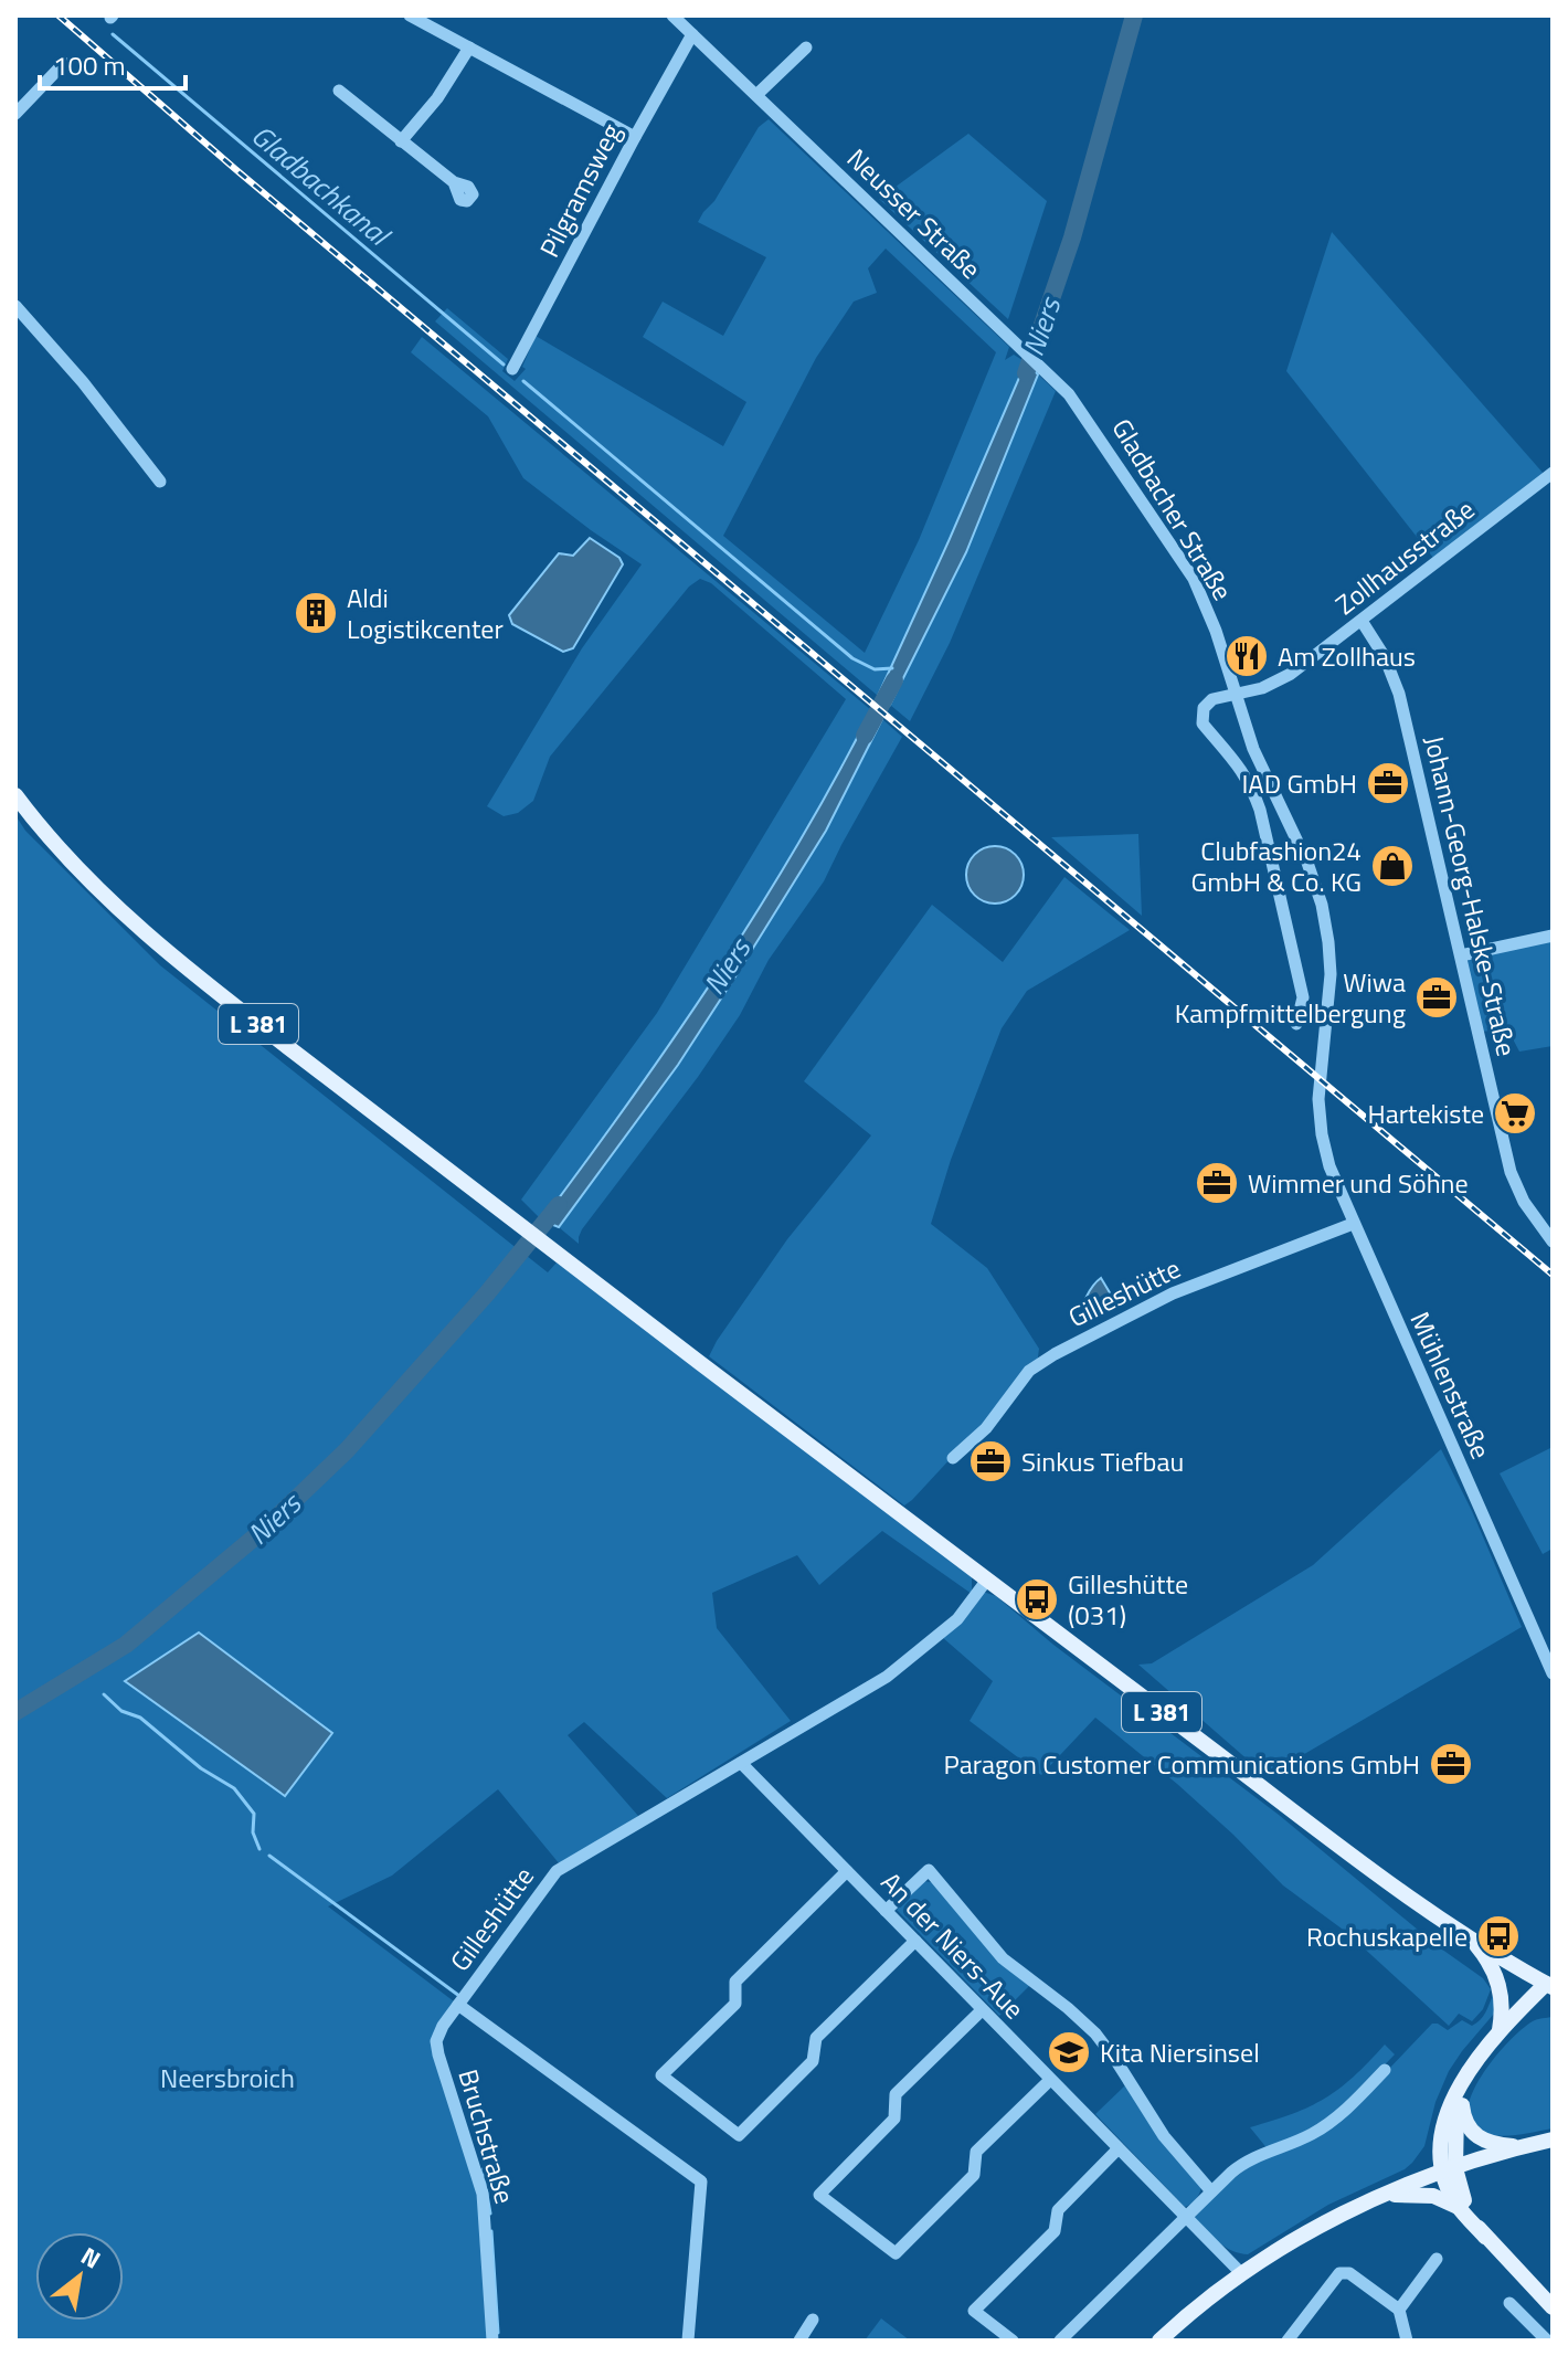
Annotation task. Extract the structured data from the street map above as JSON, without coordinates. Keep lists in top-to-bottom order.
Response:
{
  "streets": {
    "main road": ["L 381"],
    "street": [
      "Pilgramsweg",
      "Neusser Straße",
      "Gladbacher Straße",
      "Zollhausstraße",
      "Johann-Georg-Halske-Straße",
      "Gilleshütte",
      "Mühlenstraße",
      "An der Niers-Aue",
      "Bruchstraße"
    ]
  },
  "crossings": [
    ["Pilgramsweg", "Neusser Straße"],
    ["Neusser Straße", "Gladbacher Straße"],
    ["Gladbacher Straße", "Zollhausstraße"],
    ["Gladbacher Straße", "Mühlenstraße"],
    ["Zollhausstraße", "Johann-Georg-Halske-Straße"],
    ["L 381", "Gilleshütte"],
    ["Gilleshütte", "Mühlenstraße"],
    ["Gilleshütte", "An der Niers-Aue"],
    ["Gilleshütte", "Bruchstraße"]
  ],
  "water": ["Gladbachkanal", "Niers"],
  "parks": ["Neersbroich"],
  "places": {
    "building": ["Aldi Logistikcenter"],
    "restaurant": ["Am Zollhaus"],
    "office": [
      "IAD GmbH",
      "Wiwa Kampfmittelbergung",
      "Wimmer und Söhne",
      "Sinkus Tiefbau",
      "Paragon Customer Communications GmbH"
    ],
    "shop": ["Clubfashion24 GmbH & Co. KG"],
    "supermarket": ["Hartekiste"],
    "bus stop": ["Gilleshütte (031)", "Rochuskapelle"],
    "school or university": ["Kita Niersinsel"]
  },
  "scale_bar": "100 m",
  "north": "top right"
}
